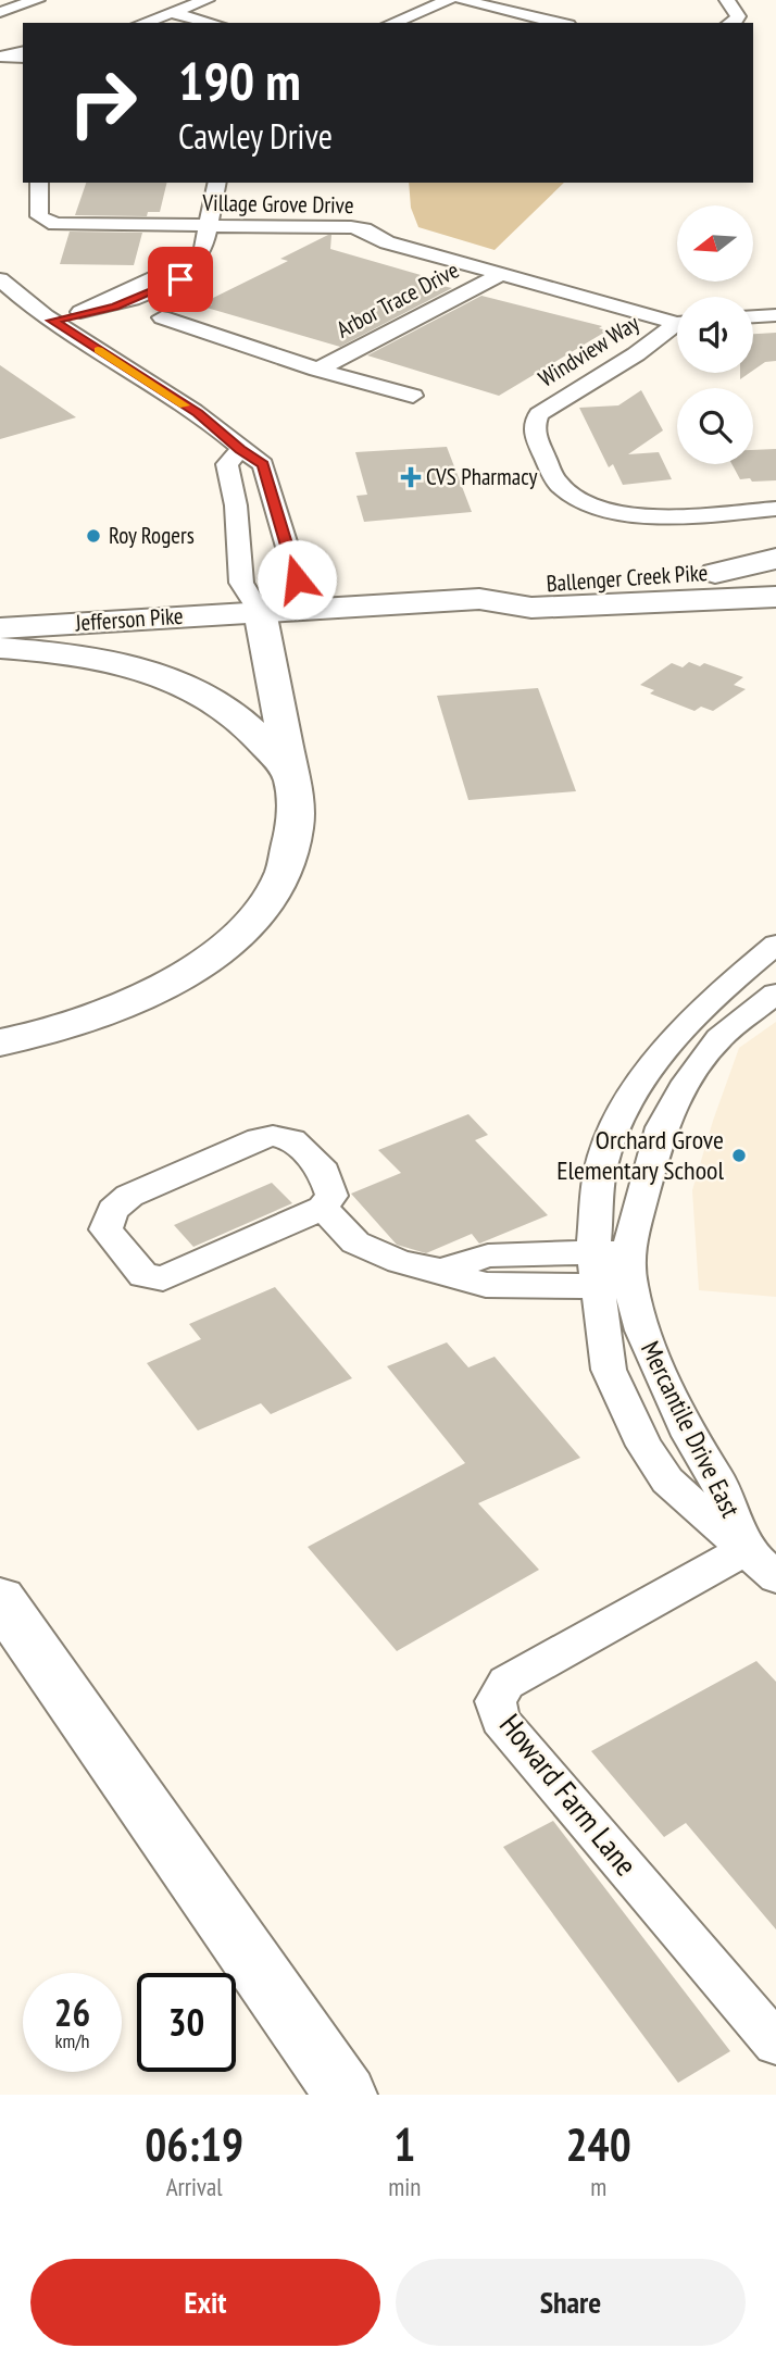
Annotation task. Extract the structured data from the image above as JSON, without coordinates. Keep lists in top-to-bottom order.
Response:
{
  "streets": {
    "main road": ["Ballenger Creek Pike", "Jefferson Pike"],
    "street": [
      "Village Grove Drive",
      "Arbor Trace Drive",
      "Windview Way",
      "Mercantile Drive East",
      "Howard Farm Lane"
    ]
  },
  "crossings": [
    ["Village Grove Drive", "Arbor Trace Drive"],
    ["Ballenger Creek Pike", "Jefferson Pike"],
    ["Mercantile Drive East", "Howard Farm Lane"]
  ],
  "places": {
    "health": ["CVS Pharmacy"],
    "other": ["Roy Rogers", "Orchard Grove Elementary School"]
  },
  "north": "left",
  "page": {
    "turn": ["190 m", "Cawley Drive"],
    "speed": "26 km/h",
    "limit": "30",
    "eta": [
      "06:19",
      "Arrival",
      "1",
      "min",
      "240",
      "m"
    ],
    "buttons": ["Exit", "Share"]
  }
}
